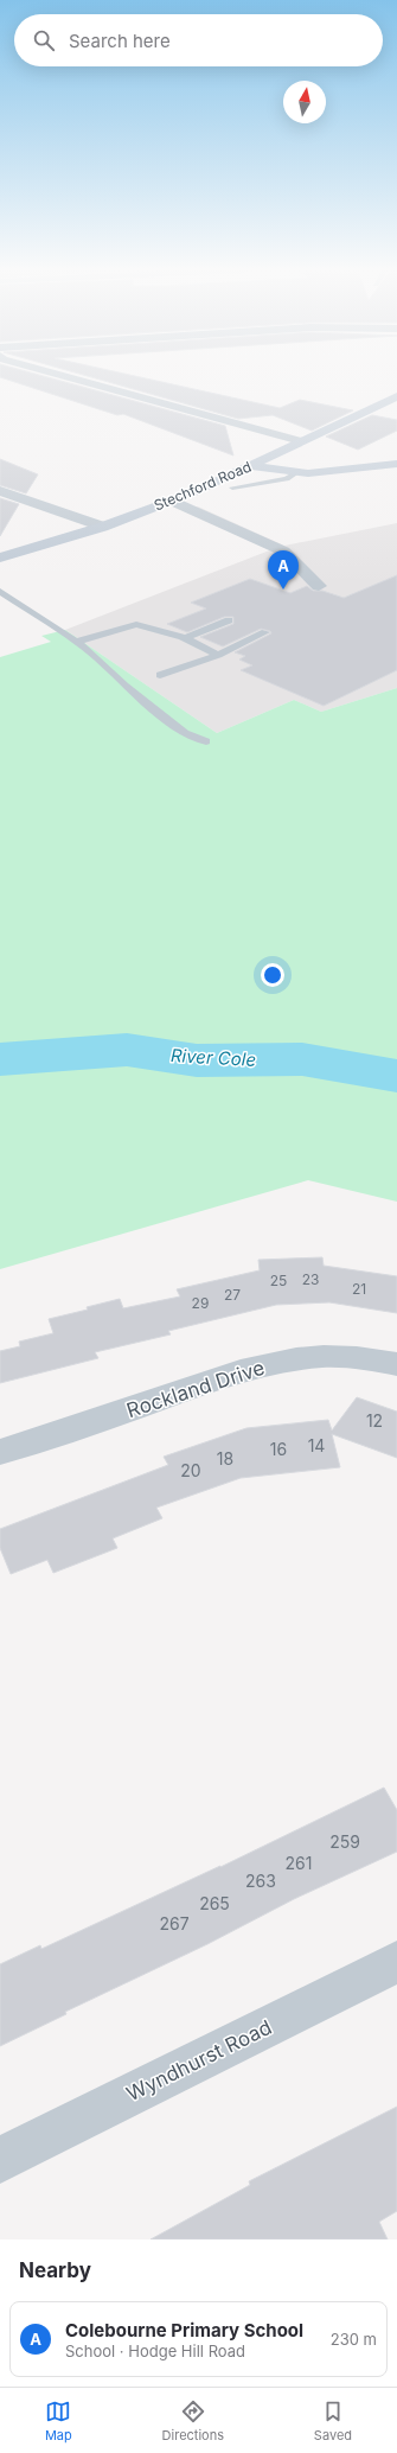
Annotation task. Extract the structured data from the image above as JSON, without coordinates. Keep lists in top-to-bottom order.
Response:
{
  "streets": {
    "main road": ["Stechford Road"],
    "street": ["Rockland Drive", "Wyndhurst Road"]
  },
  "water": ["River Cole"],
  "house_numbers": [
    "23",
    "25",
    "21",
    "27",
    "29",
    "12",
    "14",
    "16",
    "18",
    "20",
    "259",
    "261",
    "263",
    "265",
    "267"
  ],
  "north": "top",
  "page": {
    "search": "Search here",
    "pins": "A",
    "heading": "Nearby",
    "list": [
      {
        "mark": "A",
        "name": "Colebourne Primary School",
        "note": "School · Hodge Hill Road",
        "value": "230 m"
      }
    ],
    "nav": ["Map", "Directions", "Saved"]
  }
}
